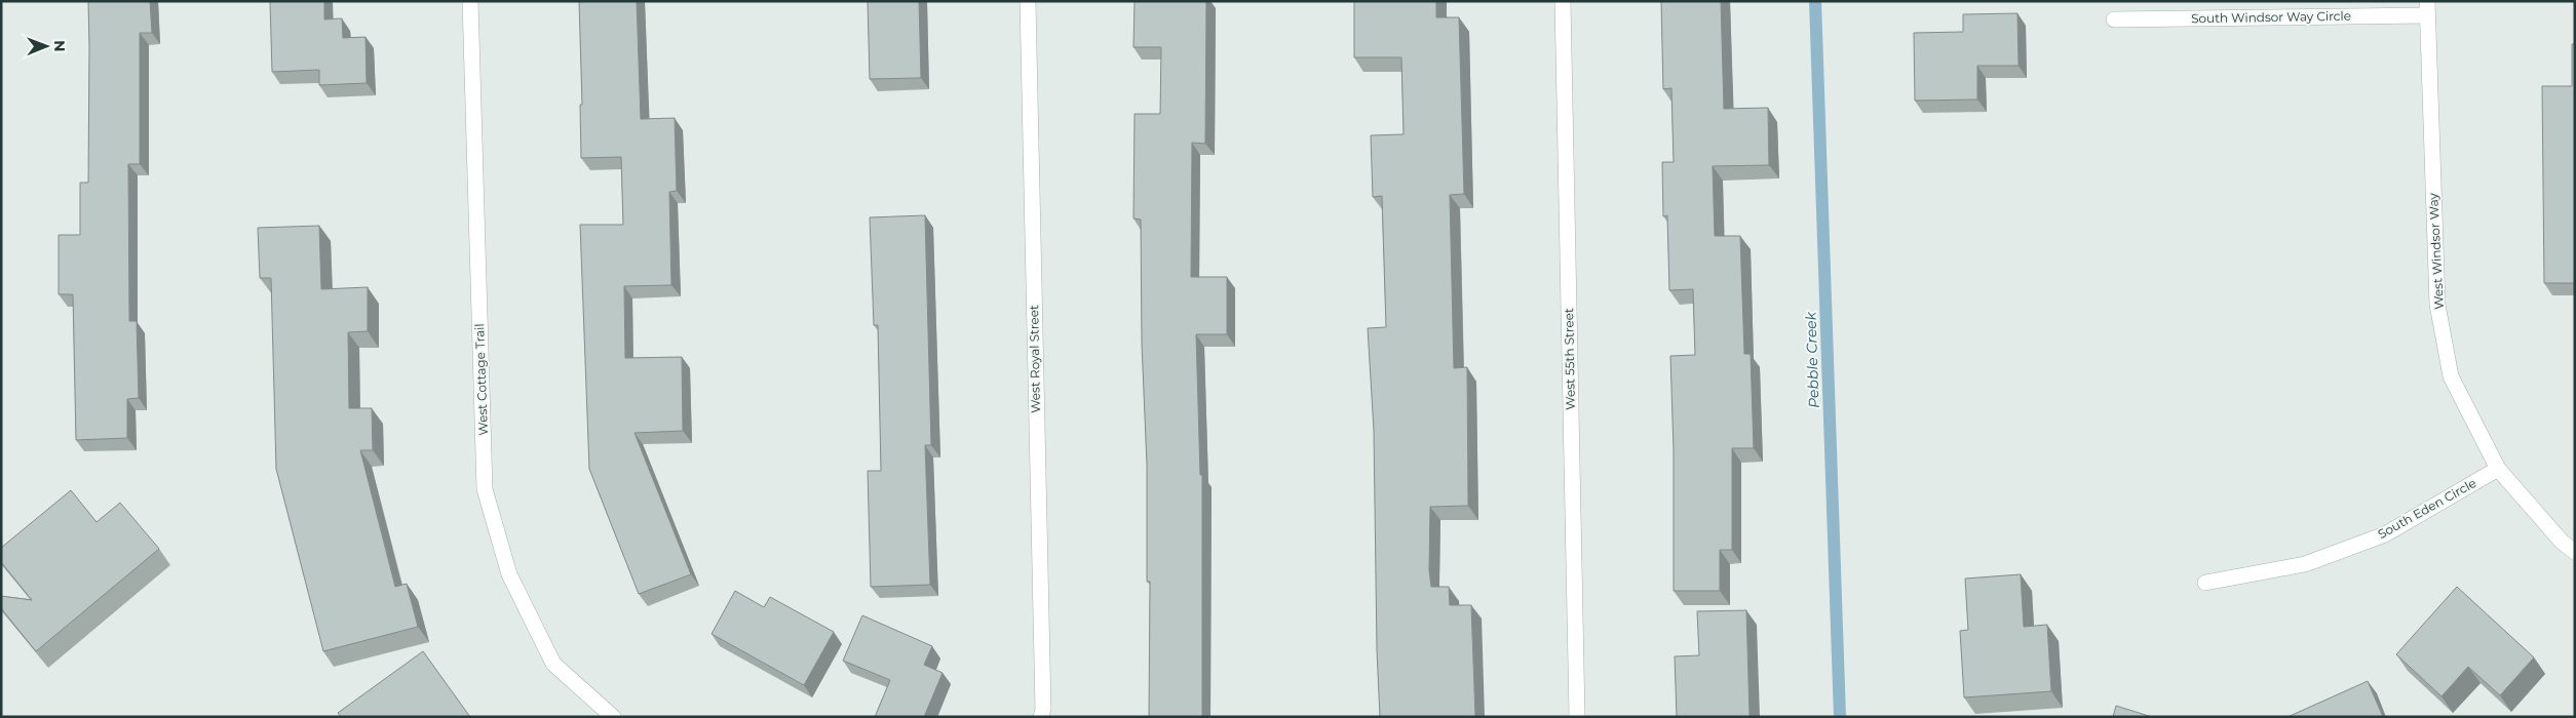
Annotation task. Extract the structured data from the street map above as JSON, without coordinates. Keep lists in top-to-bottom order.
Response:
{
  "streets": {
    "street": [
      "South Windsor Way Circle",
      "West Windsor Way",
      "West Royal Street",
      "West 55th Street",
      "West Cottage Trail",
      "South Eden Circle"
    ]
  },
  "crossings": [
    ["South Windsor Way Circle", "West Windsor Way"],
    ["West Windsor Way", "South Eden Circle"]
  ],
  "water": ["Pebble Creek"],
  "north": "right"
}
